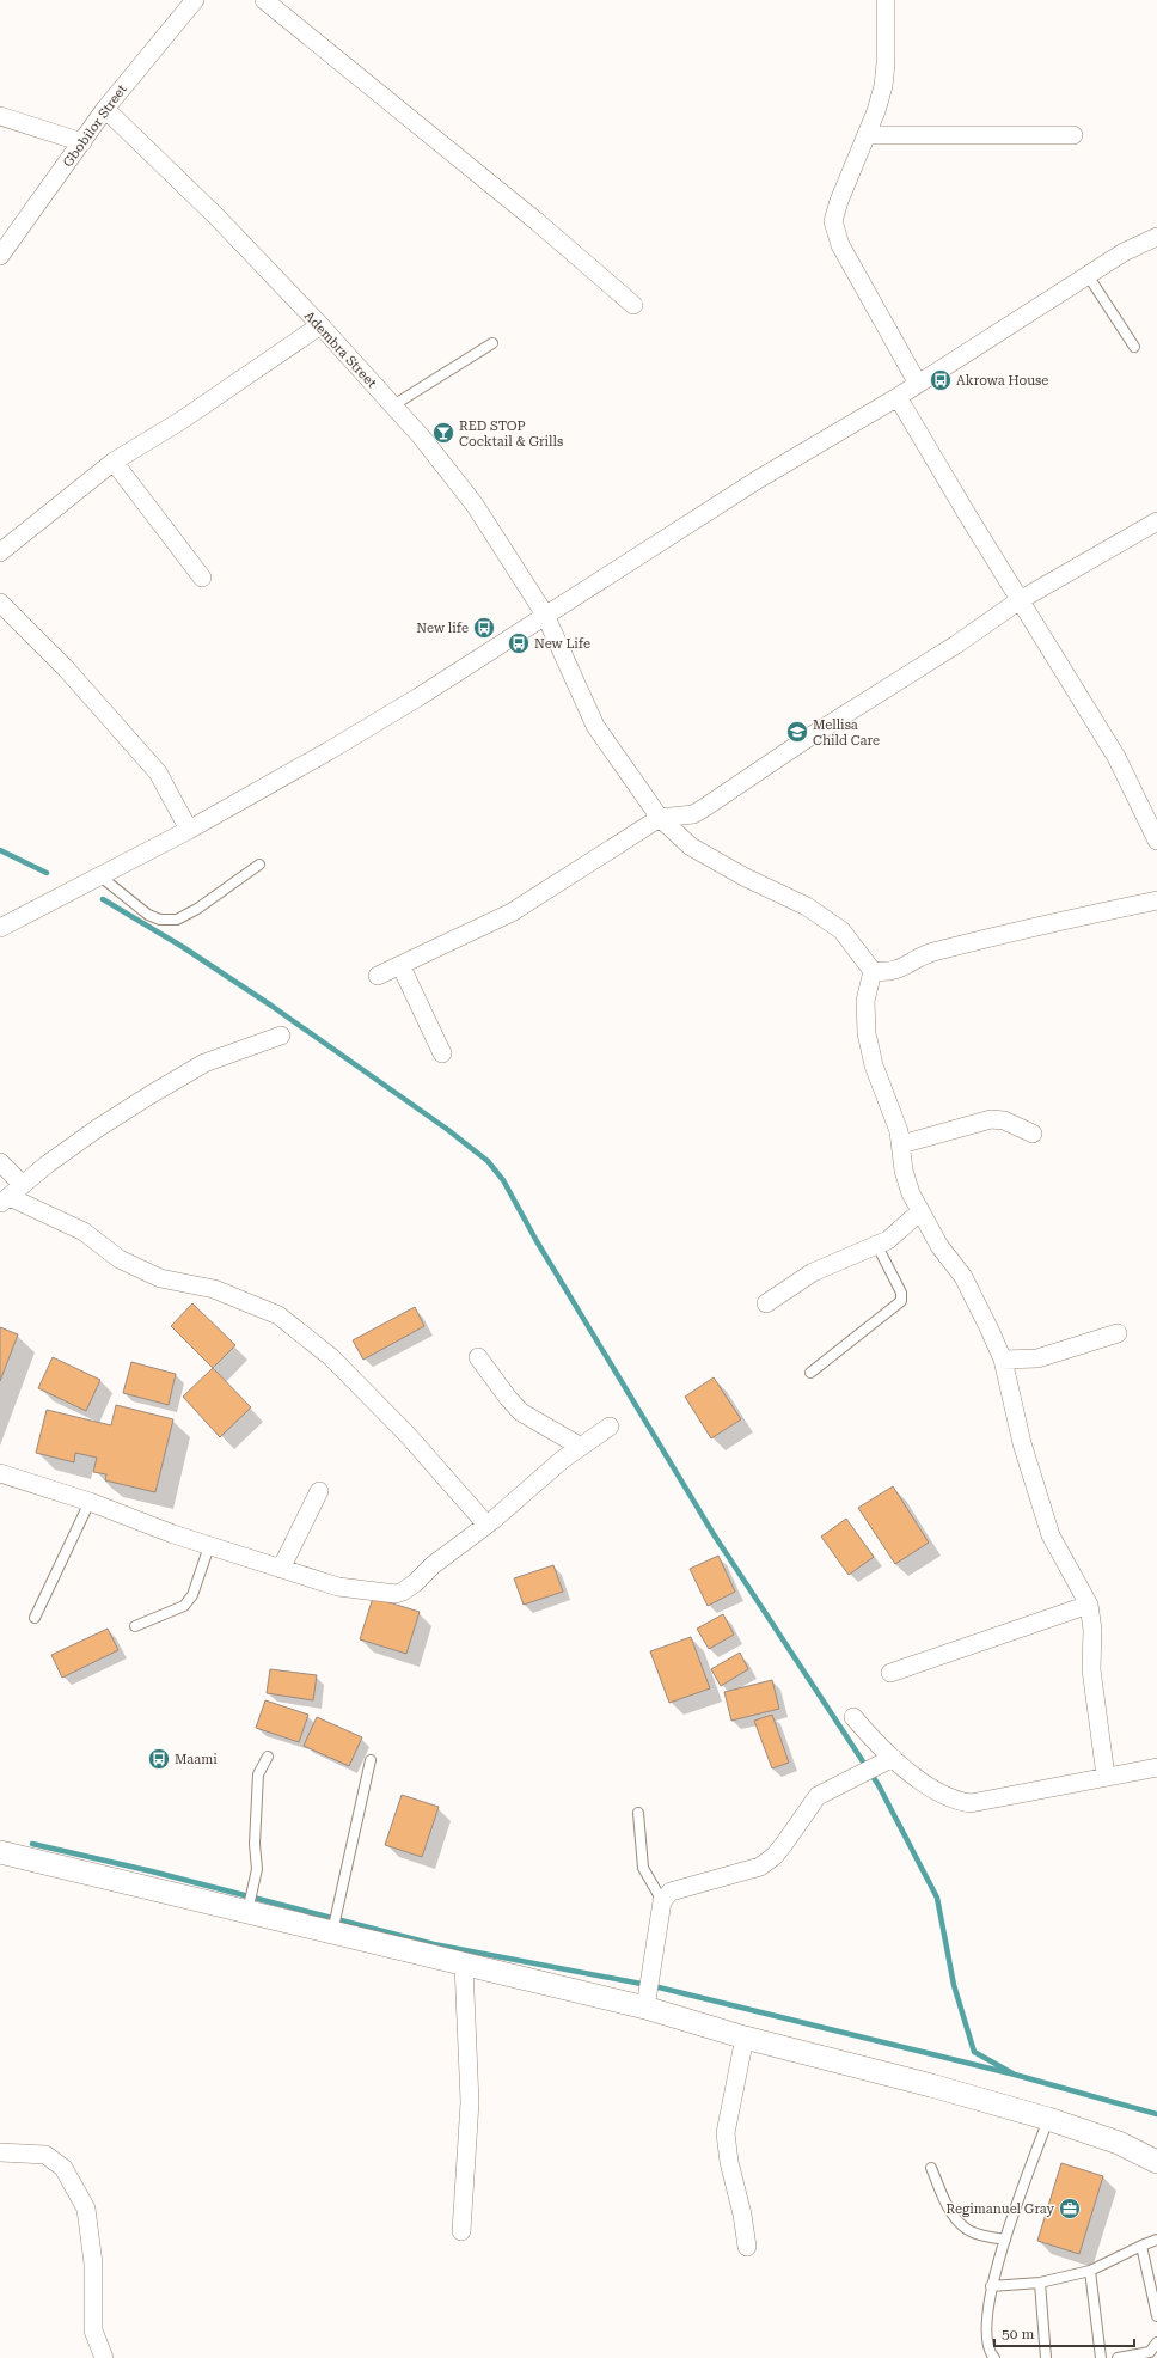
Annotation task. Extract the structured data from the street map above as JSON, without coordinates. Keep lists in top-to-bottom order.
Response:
{
  "streets": {
    "street": ["Gbobilor Street", "Adembra Street"]
  },
  "crossings": [
    ["Gbobilor Street", "Adembra Street"]
  ],
  "places": {
    "bus stop": [
      "Akrowa House",
      "New life",
      "New Life",
      "Maami"
    ],
    "bar": ["RED STOP Cocktail & Grills"],
    "school or university": ["Mellisa Child Care"],
    "office": ["Regimanuel Gray"]
  },
  "scale_bar": "50 m"
}
